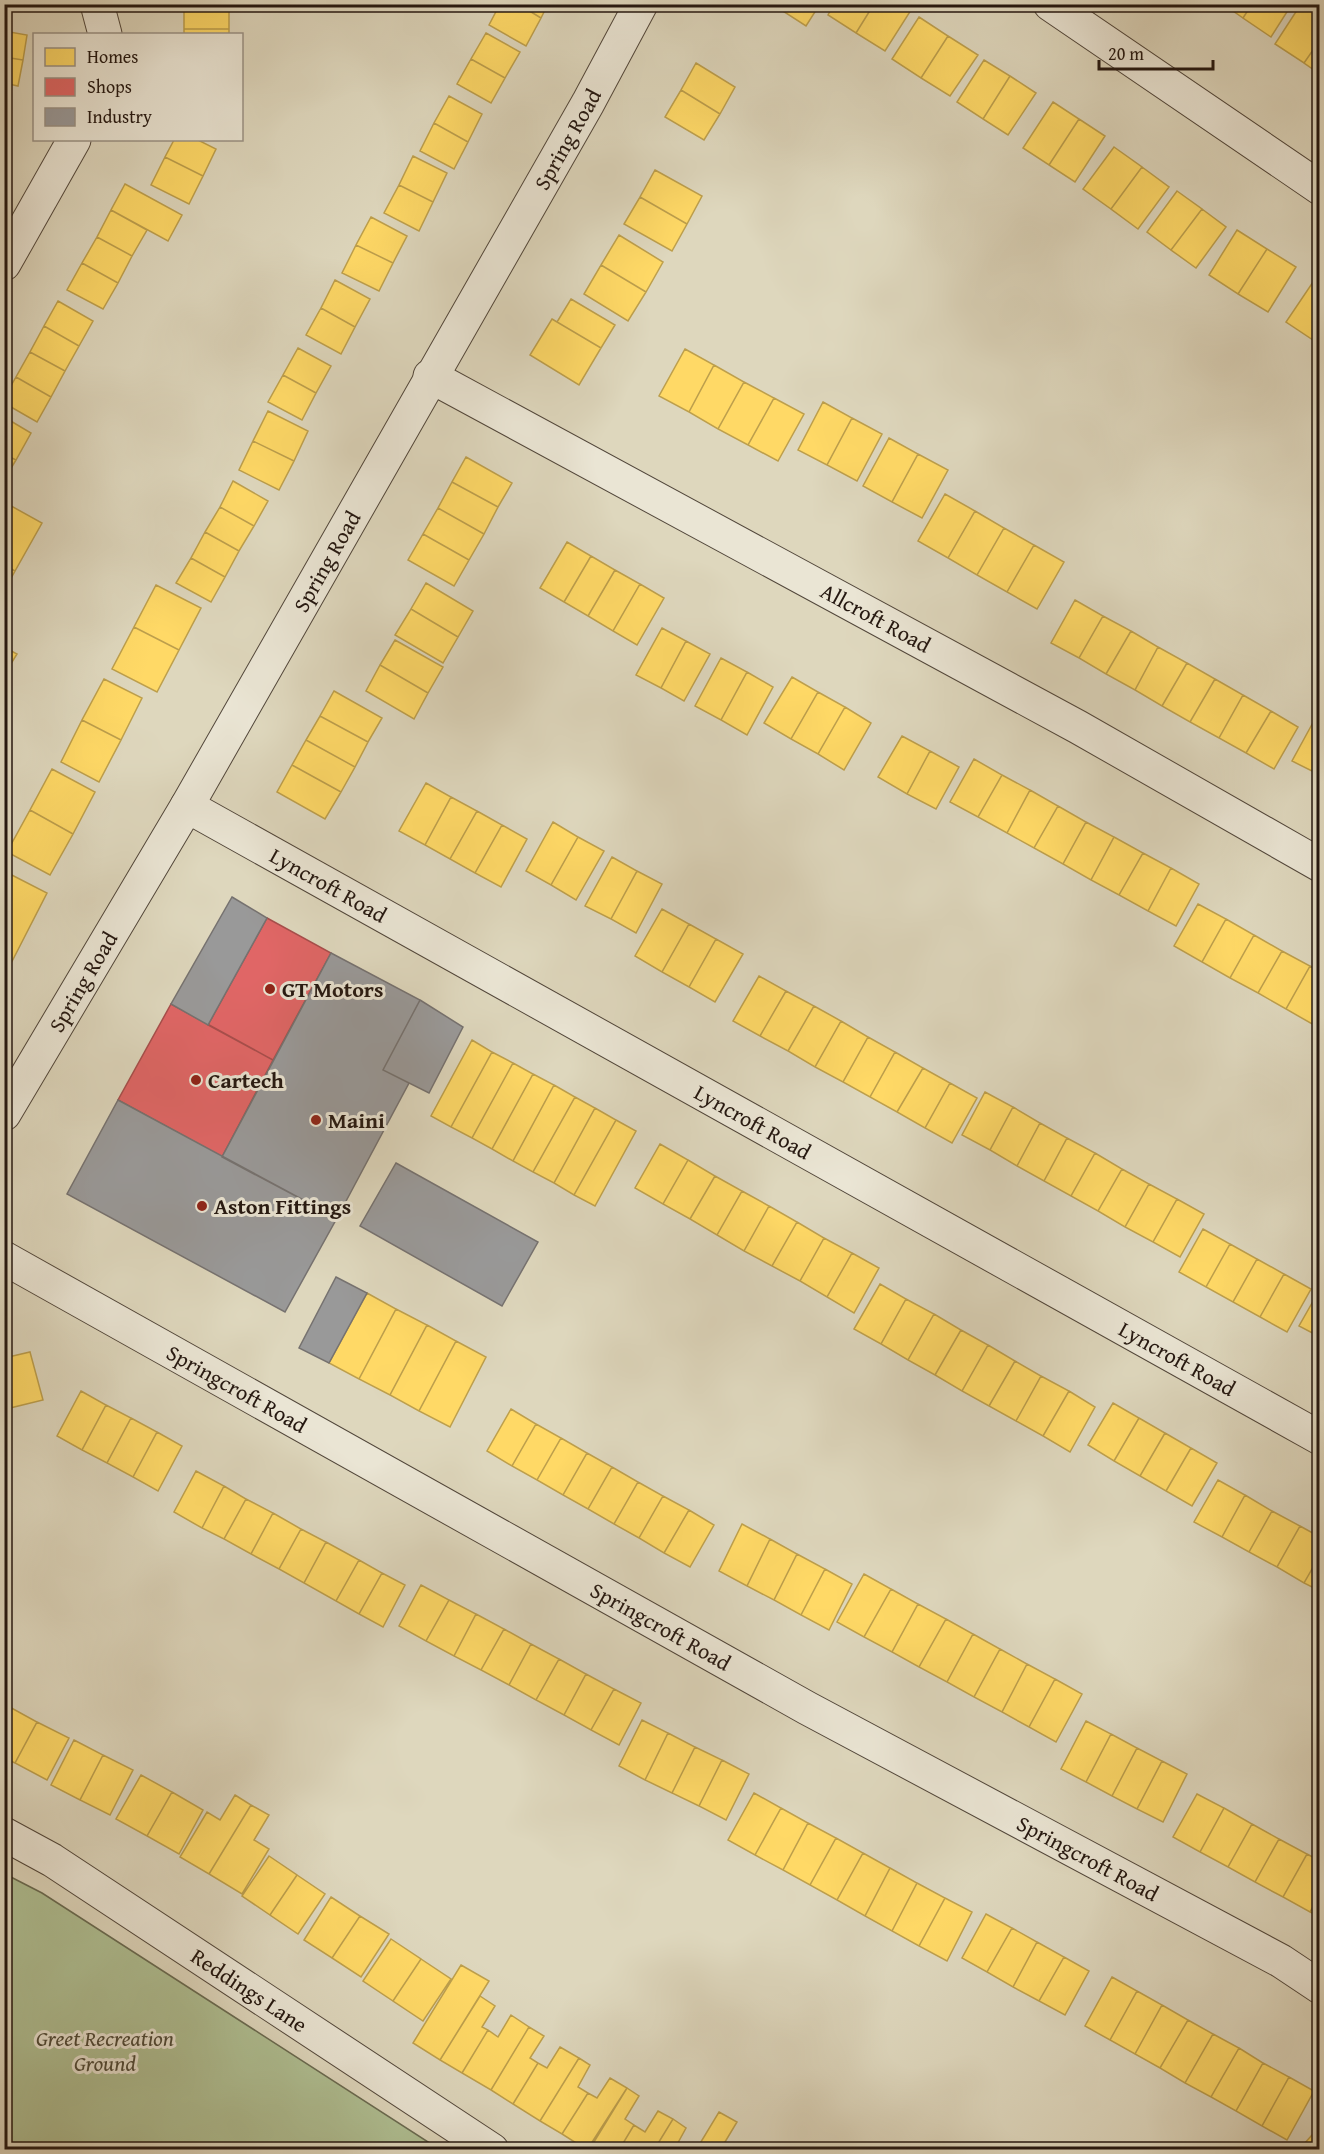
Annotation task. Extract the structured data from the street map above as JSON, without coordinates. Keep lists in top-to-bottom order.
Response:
{
  "streets": {
    "street": [
      "Spring Road",
      "Allcroft Road",
      "Lyncroft Road",
      "Springcroft Road",
      "Reddings Lane"
    ]
  },
  "crossings": [
    ["Spring Road", "Allcroft Road"],
    ["Spring Road", "Lyncroft Road"]
  ],
  "parks": ["Greet Recreation Ground"],
  "places": [
    "GT Motors",
    "Cartech",
    "Maini",
    "Aston Fittings"
  ],
  "legend": ["Homes", "Shops", "Industry"],
  "scale_bar": "20 m"
}
